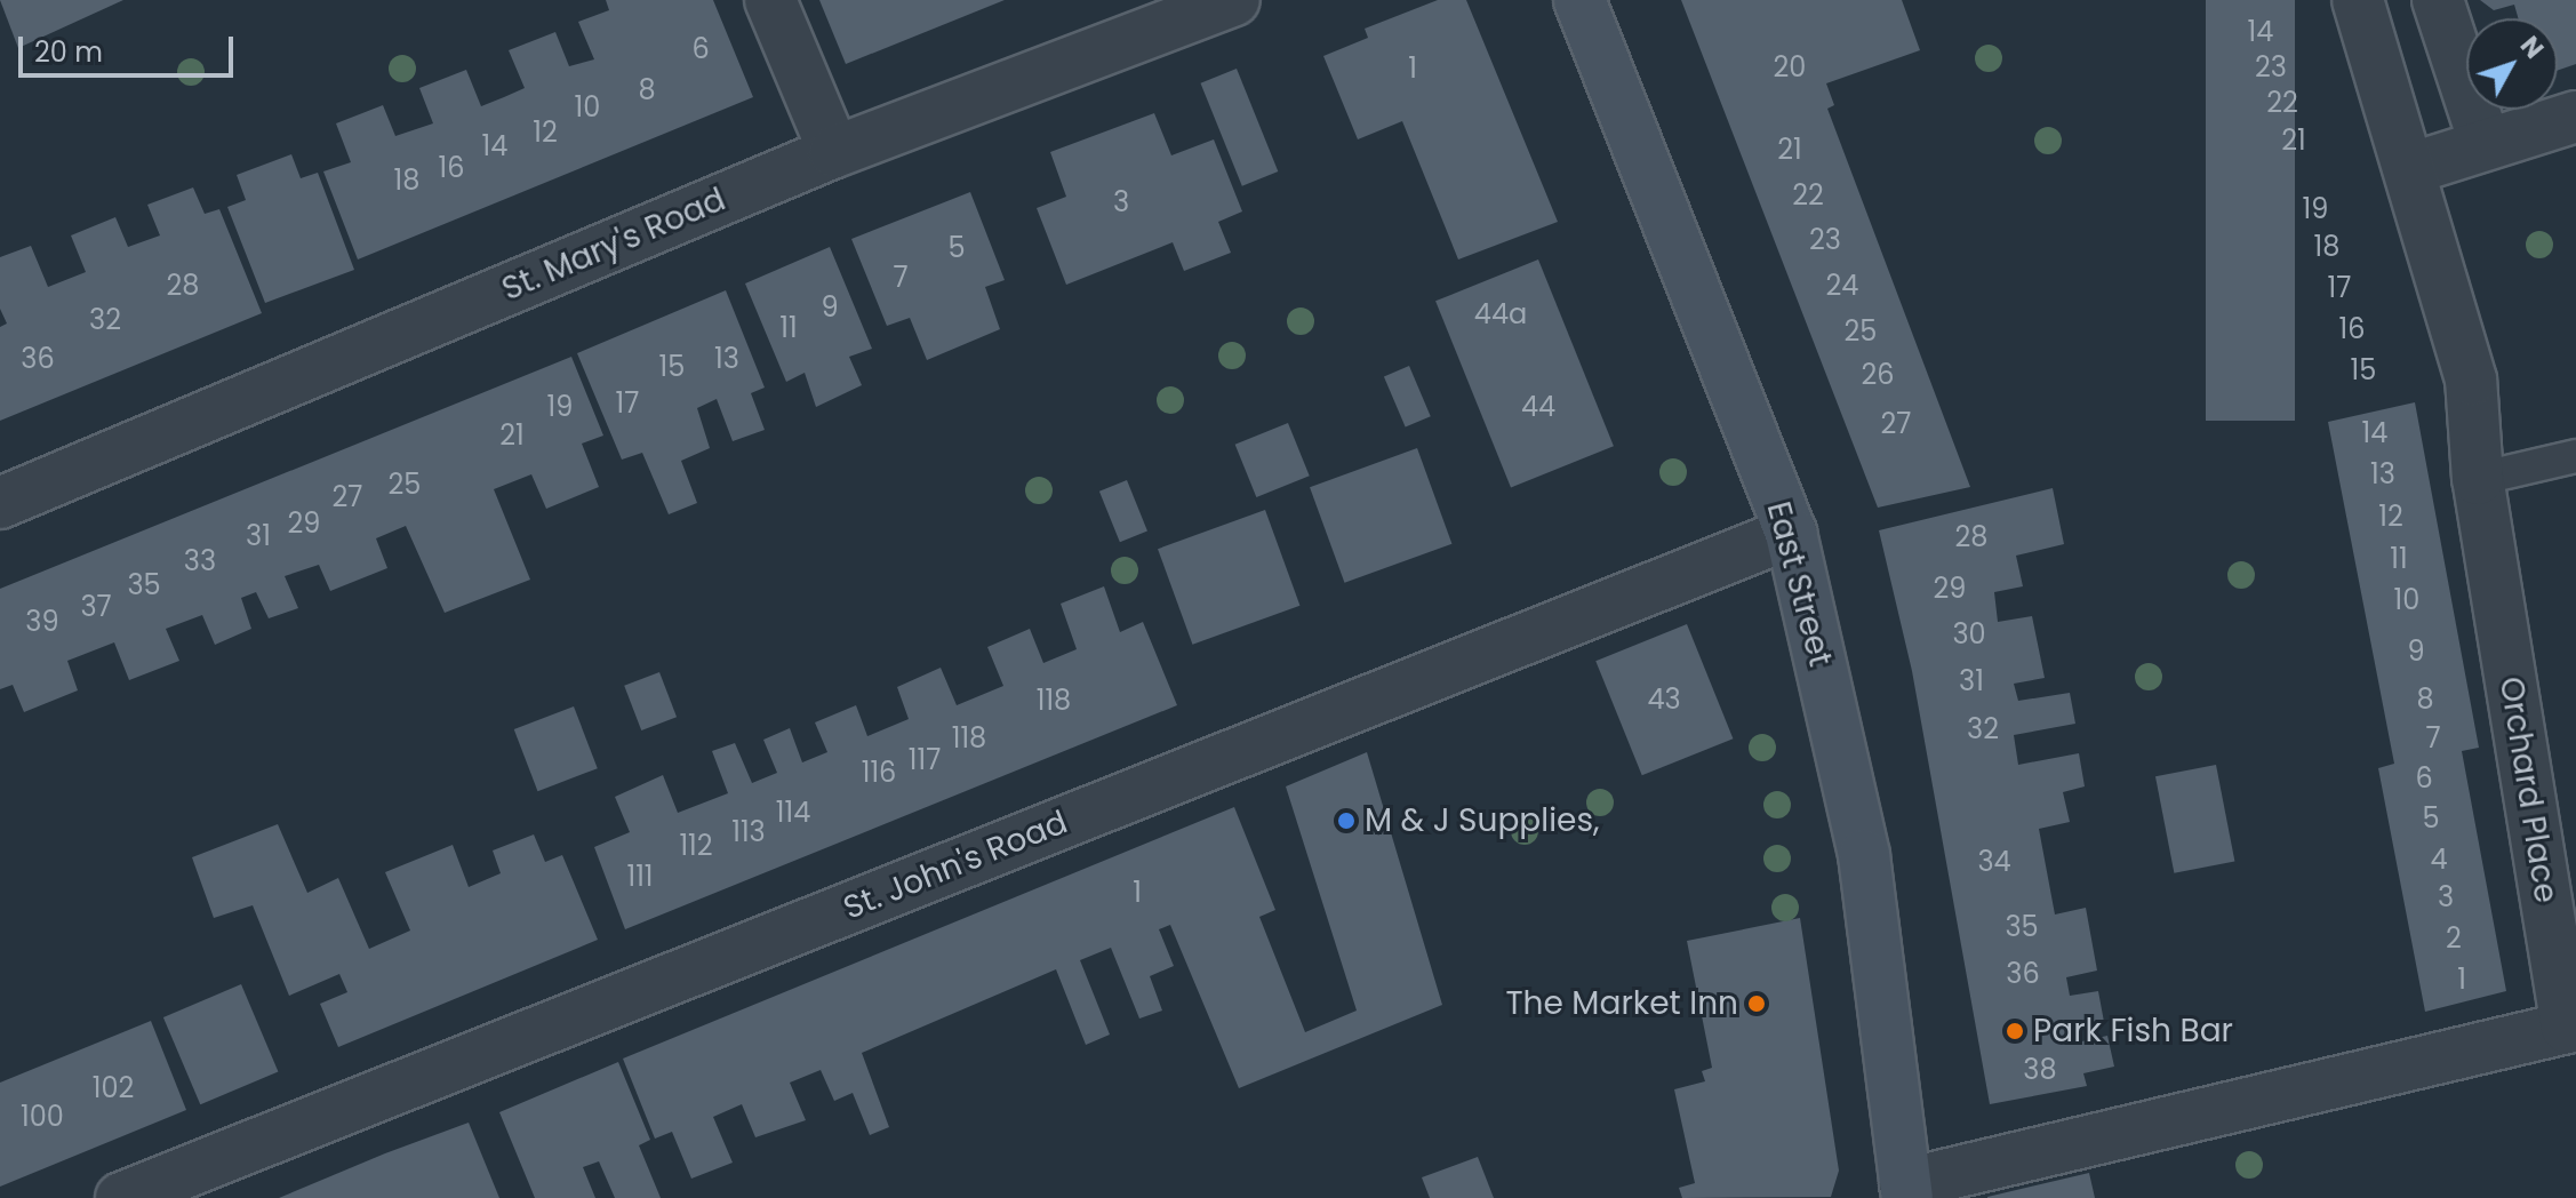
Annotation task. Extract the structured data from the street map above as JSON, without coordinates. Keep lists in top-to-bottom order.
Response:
{
  "streets": {
    "main road": ["East Street"],
    "street": ["St. Mary's Road", "Orchard Place", "St. John's Road"]
  },
  "crossings": [
    ["East Street", "Orchard Place"],
    ["East Street", "St. John's Road"]
  ],
  "places": ["M & J Supplies,", "The Market Inn", "Park Fish Bar"],
  "house_numbers": [
    "14",
    "6",
    "20",
    "23",
    "1",
    "8",
    "22",
    "10",
    "12",
    "21",
    "14",
    "21",
    "16",
    "18",
    "22",
    "3",
    "19",
    "23",
    "18",
    "5",
    "7",
    "28",
    "24",
    "17",
    "9",
    "44a",
    "32",
    "11",
    "16",
    "25",
    "36",
    "13",
    "15",
    "15",
    "26",
    "17",
    "19",
    "44",
    "27",
    "14",
    "21",
    "13",
    "25",
    "27",
    "12",
    "29",
    "31",
    "28",
    "11",
    "33",
    "35",
    "29",
    "10",
    "37",
    "39",
    "30",
    "9",
    "31",
    "43",
    "8",
    "118",
    "32",
    "118",
    "7",
    "117",
    "116",
    "6",
    "114",
    "5",
    "113",
    "112",
    "4",
    "34",
    "111",
    "1",
    "3",
    "35",
    "2",
    "36",
    "1",
    "38",
    "102",
    "100"
  ],
  "scale_bar": "20 m",
  "north": "top right"
}
